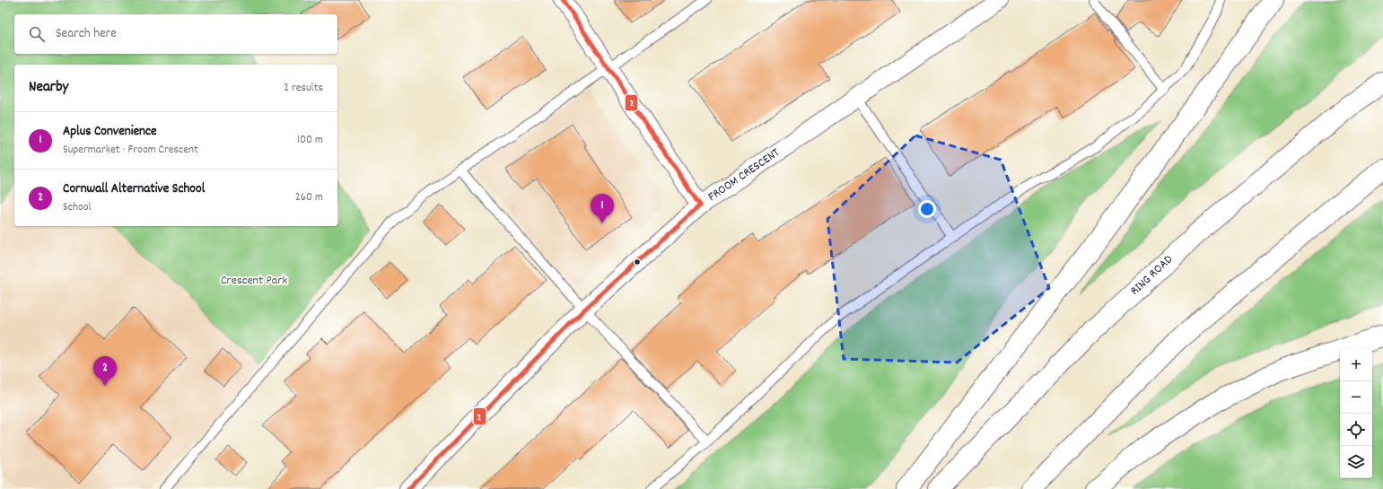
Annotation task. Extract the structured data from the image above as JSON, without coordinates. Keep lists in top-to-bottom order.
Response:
{
  "streets": {
    "highway": ["RING ROAD"],
    "street": ["FROOM CRESCENT"]
  },
  "parks": ["Crescent Park"],
  "lines": ["transit line 2"],
  "page": {
    "search": "Search here",
    "heading": ["Nearby", "2 results"],
    "list": [
      {
        "mark": "1",
        "name": "Aplus Convenience",
        "note": "Supermarket · Froom Crescent",
        "value": "100 m"
      },
      {
        "mark": "2",
        "name": "Cornwall Alternative School",
        "note": "School",
        "value": "260 m"
      }
    ],
    "pins": ["1", "2"],
    "map_buttons": ["+", "−"]
  }
}
